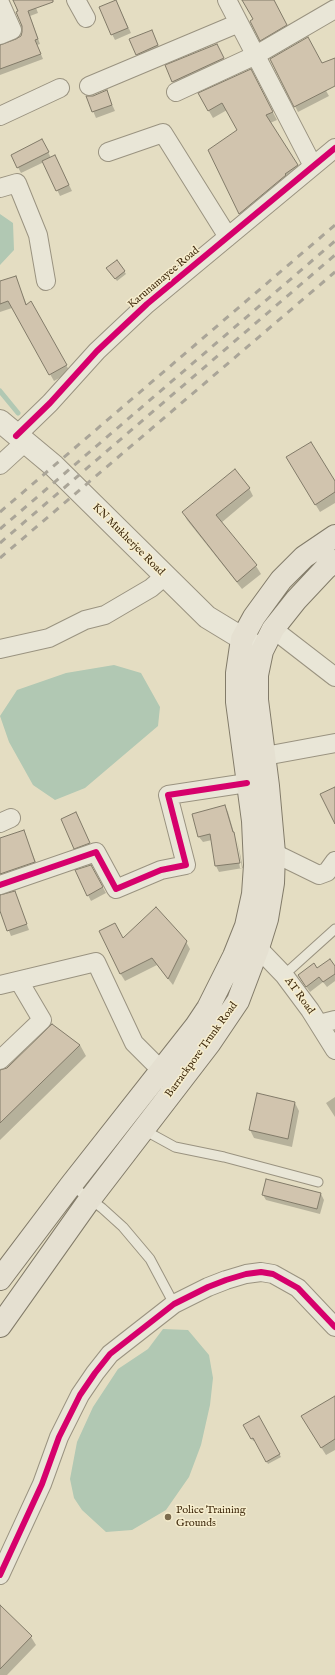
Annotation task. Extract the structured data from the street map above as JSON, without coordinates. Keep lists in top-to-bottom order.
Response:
{
  "streets": {
    "main road": ["Barrackpore Trunk Road"],
    "street": ["Karunamayee Road", "KN Mukherjee Road", "AT Road"]
  },
  "crossings": [
    ["Karunamayee Road", "KN Mukherjee Road"],
    ["KN Mukherjee Road", "Barrackpore Trunk Road"],
    ["AT Road", "Barrackpore Trunk Road"]
  ],
  "places": ["Police Training Grounds"]
}
